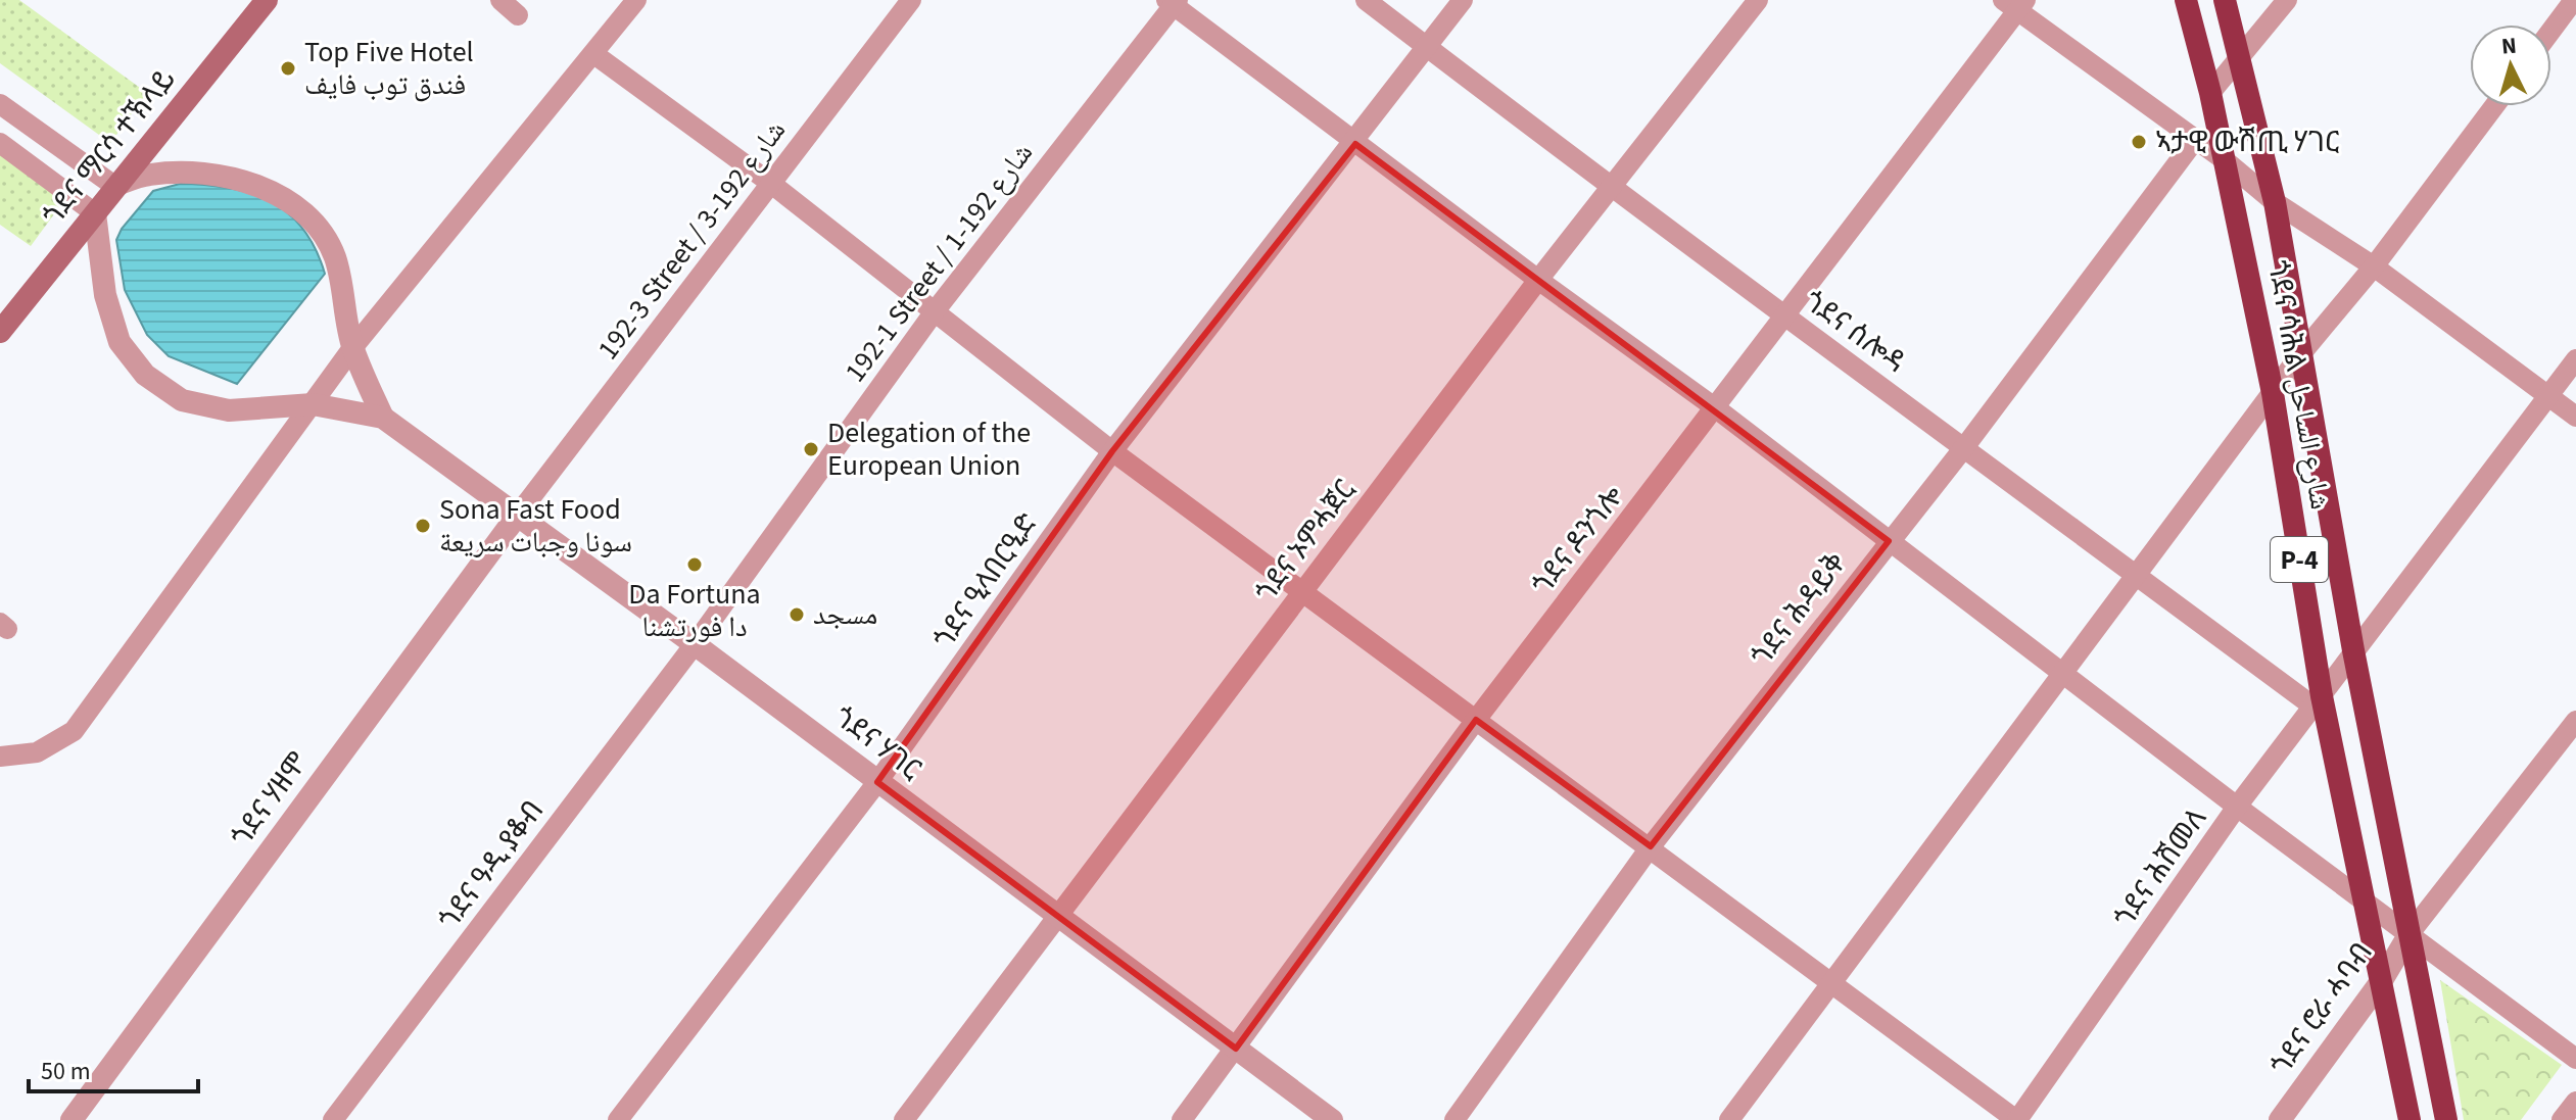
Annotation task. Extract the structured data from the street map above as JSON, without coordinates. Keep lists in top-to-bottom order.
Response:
{
  "streets": {
    "highway": ["ጎደና ሳሕል شارع الساحل", "P-4"],
    "main road": ["ጎደና ማርሳ ተኽላይ"],
    "street": [
      "192-3 Street / شارع 192-3",
      "192-1 Street / شارع 192-1",
      "ጎደና ሰሎዳ",
      "ጎደና ዶንጎሎ",
      "ጎደና ኦምሓጀር",
      "ጎደና ዒላበርዒድ",
      "ጎደና ሕዳይቅ",
      "ጎደና ሃገር",
      "ጎደና ሃዘሞ",
      "ጎደና ዓዲ ያቆብ",
      "ጎደና ሕሽመለ",
      "ጎደና ሮራ ሓባብ"
    ]
  },
  "crossings": [
    ["192-3 Street / شارع 192-3", "ጎደና ሃገር"],
    ["192-3 Street / شارع 192-3", "ጎደና ሃዘሞ"],
    ["192-1 Street / شارع 192-1", "ጎደና ሃገር"],
    ["192-1 Street / شارع 192-1", "ጎደና ዓዲ ያቆብ"],
    ["ጎደና ሰሎዳ", "ጎደና ሳሕል شارع الساحل"],
    ["ጎደና ሰሎዳ", "ጎደና ዶንጎሎ"],
    ["ጎደና ሰሎዳ", "ጎደና ኦምሓጀር"],
    ["ጎደና ሰሎዳ", "ጎደና ዒላበርዒድ"],
    ["ጎደና ሰሎዳ", "ጎደና ሕዳይቅ"],
    ["ጎደና ሰሎዳ", "ጎደና ሕሽመለ"],
    ["ጎደና ሳሕል شارع الساحل", "ጎደና ሕሽመለ"],
    ["ጎደና ሳሕል شارع الساحل", "ጎደና ሮራ ሓባብ"],
    ["ጎደና ዶንጎሎ", "ጎደና ሃገር"],
    ["ጎደና ኦምሓጀር", "ጎደና ሃገር"],
    ["ጎደና ዒላበርዒድ", "ጎደና ሃገር"],
    ["ጎደና ሃገር", "ጎደና ሃዘሞ"],
    ["ጎደና ሃገር", "ጎደና ዓዲ ያቆብ"]
  ],
  "places": [
    "Top Five Hotel فندق توب فايف",
    "ኣታዊ ውሽጢ ሃገር",
    "Delegation of the European Union",
    "Sona Fast Food سونا وجبات سريعة",
    "Da Fortuna دا فورتشنا",
    "مسجد"
  ],
  "scale_bar": "50 m",
  "north": "top"
}
